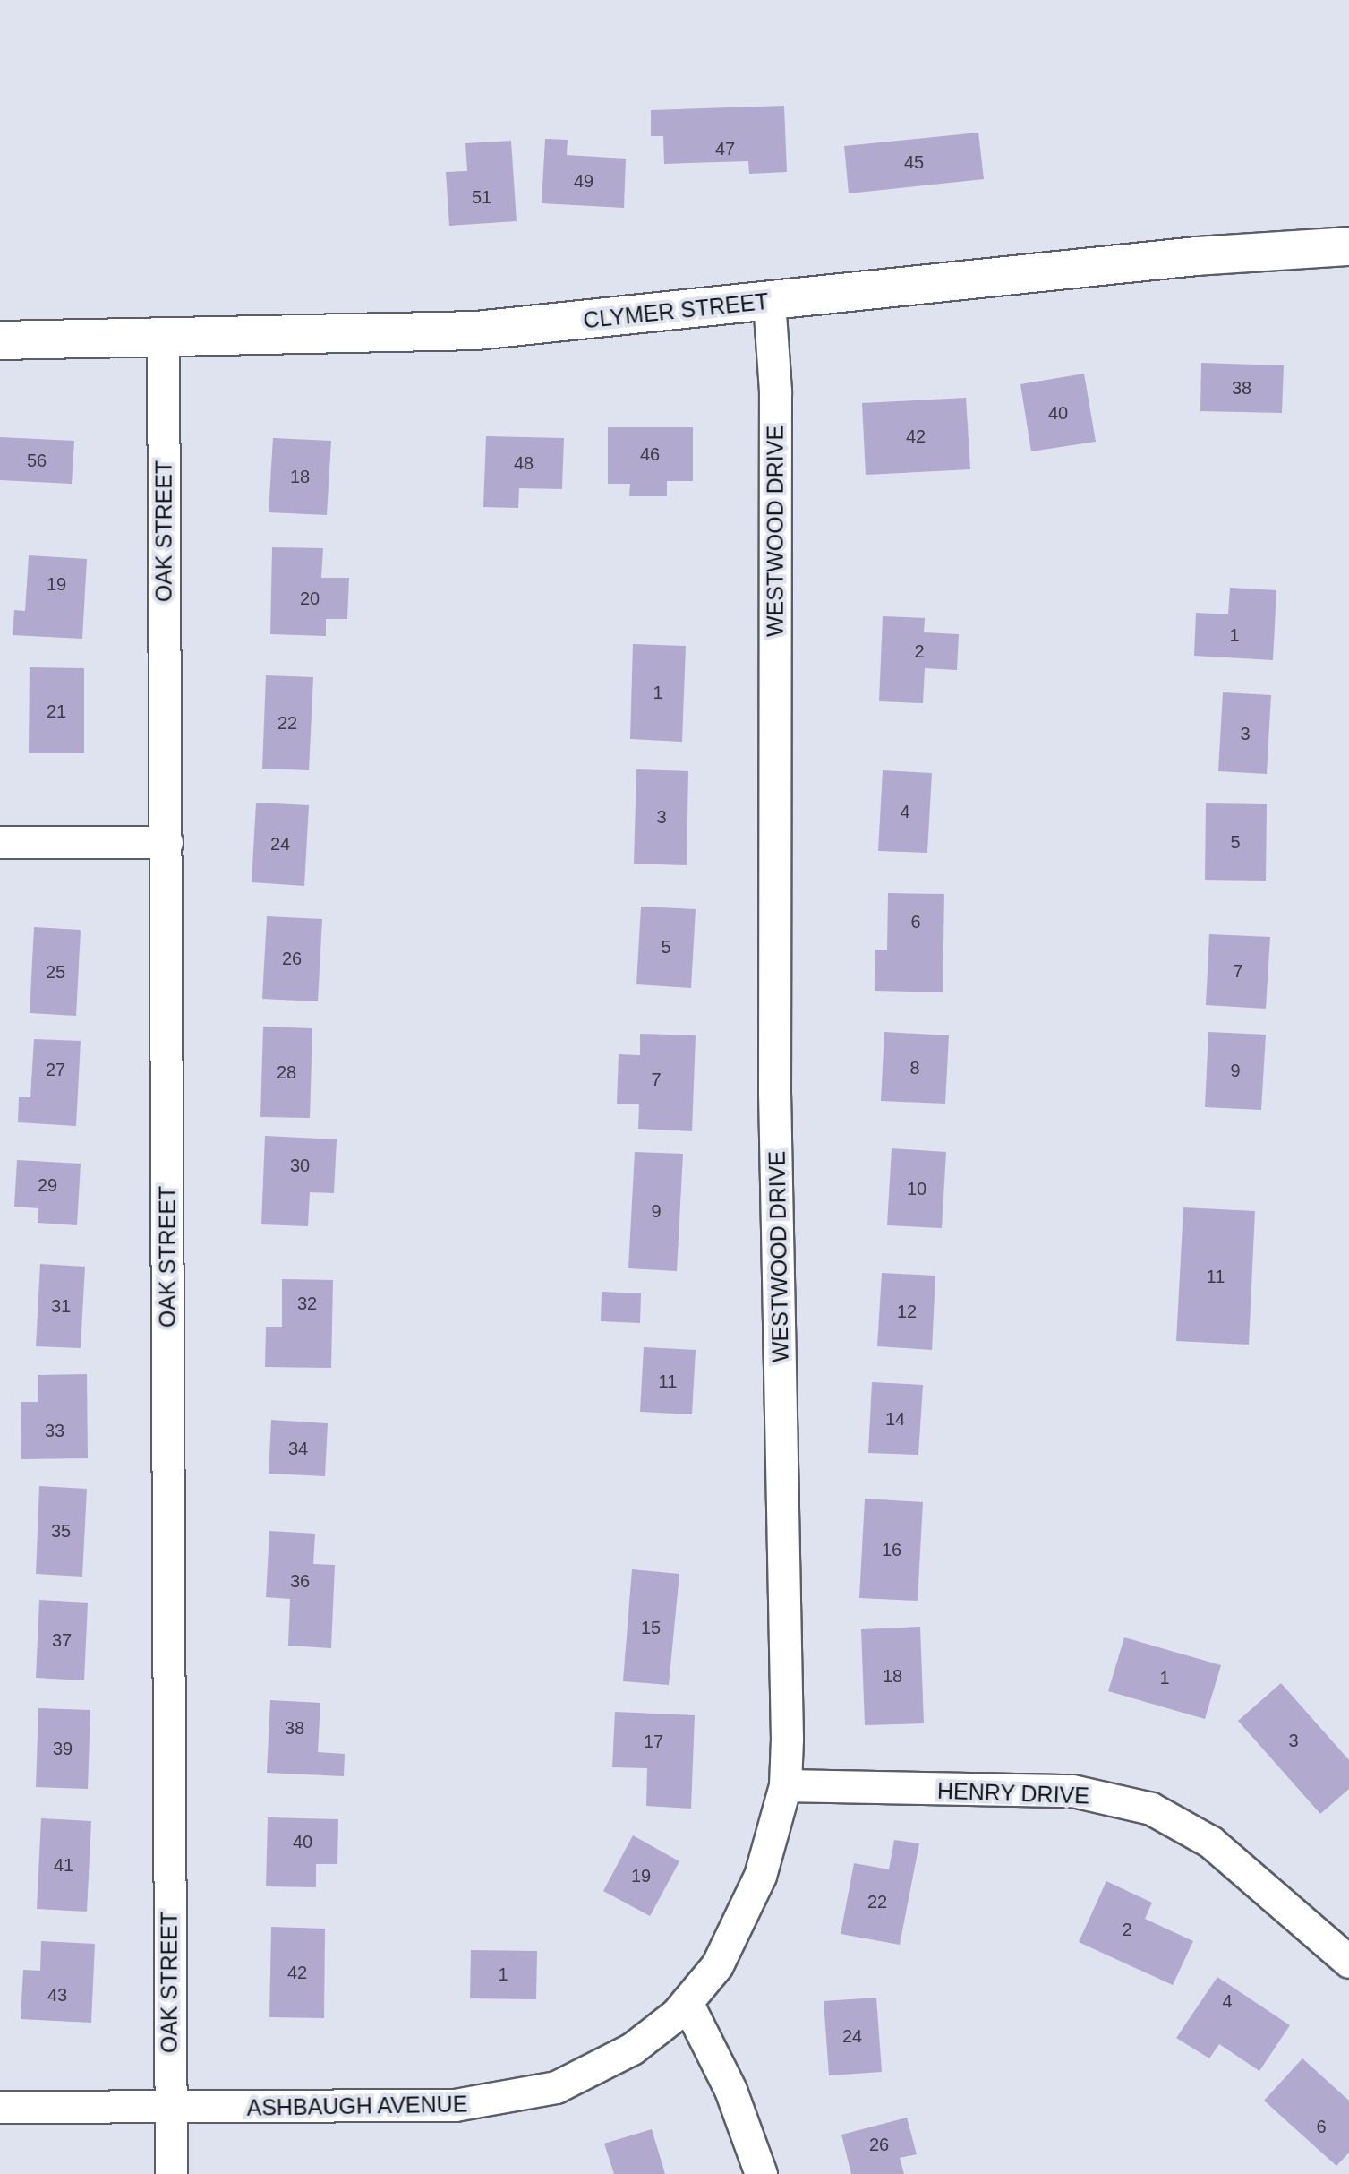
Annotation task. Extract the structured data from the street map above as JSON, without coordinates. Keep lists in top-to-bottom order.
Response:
{
  "streets": {
    "street": [
      "CLYMER STREET",
      "OAK STREET",
      "WESTWOOD DRIVE",
      "HENRY DRIVE",
      "ASHBAUGH AVENUE"
    ]
  },
  "crossings": [
    ["CLYMER STREET", "OAK STREET"],
    ["CLYMER STREET", "WESTWOOD DRIVE"],
    ["OAK STREET", "ASHBAUGH AVENUE"],
    ["WESTWOOD DRIVE", "HENRY DRIVE"],
    ["WESTWOOD DRIVE", "ASHBAUGH AVENUE"]
  ],
  "house_numbers": [
    "47",
    "45",
    "49",
    "51",
    "38",
    "40",
    "42",
    "46",
    "56",
    "48",
    "18",
    "19",
    "20",
    "1",
    "2",
    "1",
    "21",
    "22",
    "3",
    "4",
    "3",
    "5",
    "24",
    "6",
    "5",
    "26",
    "7",
    "25",
    "8",
    "27",
    "9",
    "28",
    "7",
    "30",
    "29",
    "10",
    "9",
    "11",
    "32",
    "31",
    "12",
    "11",
    "14",
    "33",
    "34",
    "35",
    "16",
    "36",
    "15",
    "37",
    "18",
    "1",
    "38",
    "3",
    "17",
    "39",
    "40",
    "41",
    "19",
    "22",
    "2",
    "42",
    "1",
    "43",
    "4",
    "24",
    "6",
    "26"
  ]
}
